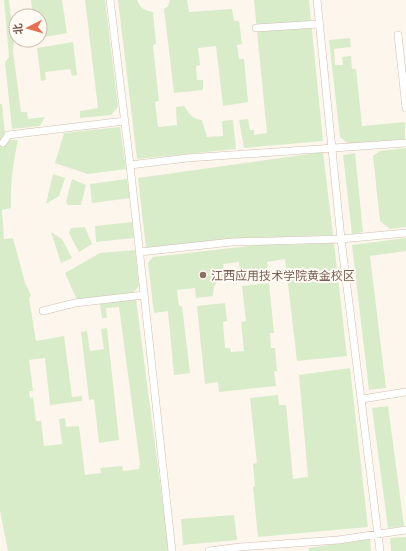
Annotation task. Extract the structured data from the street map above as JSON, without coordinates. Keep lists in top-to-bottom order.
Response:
{
  "places": ["江西应用技术学院黄金校区"],
  "north": "left"
}
